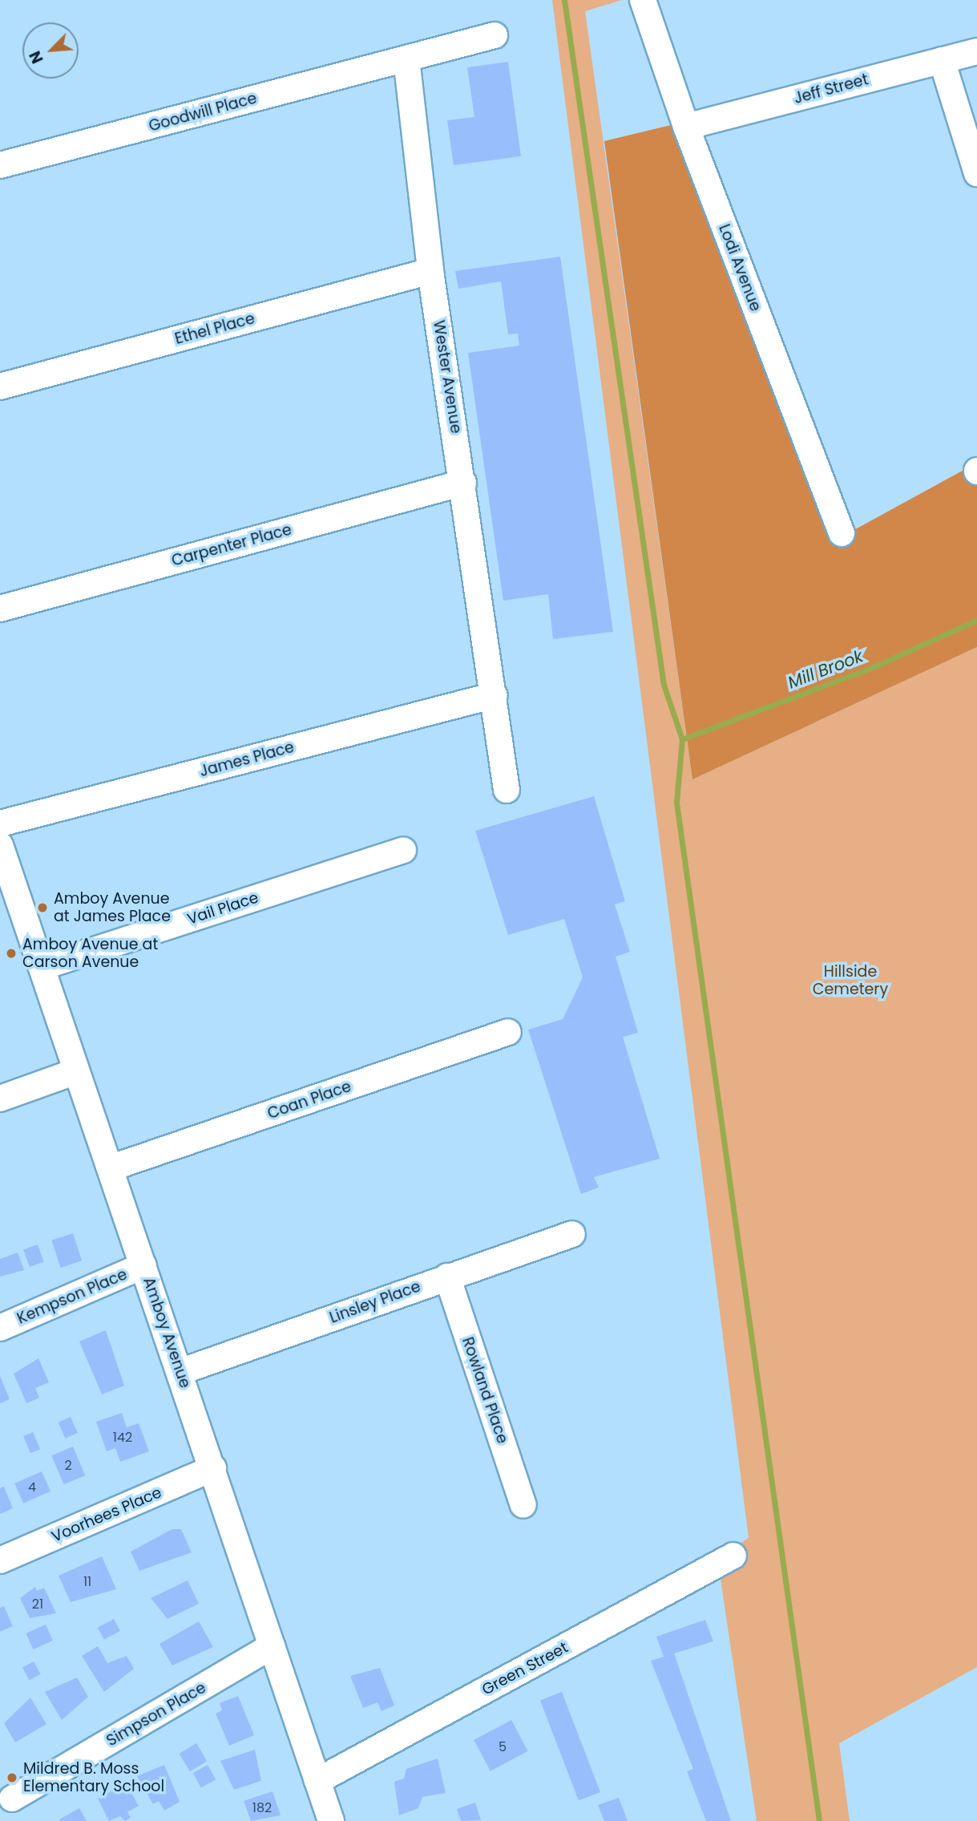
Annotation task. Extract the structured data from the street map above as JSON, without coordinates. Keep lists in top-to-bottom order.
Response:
{
  "streets": {
    "street": [
      "Jeff Street",
      "Goodwill Place",
      "Lodi Avenue",
      "Ethel Place",
      "Wester Avenue",
      "Carpenter Place",
      "James Place",
      "Vail Place",
      "Coan Place",
      "Kempson Place",
      "Linsley Place",
      "Amboy Avenue",
      "Rowland Place",
      "Voorhees Place",
      "Green Street",
      "Simpson Place"
    ]
  },
  "crossings": [
    ["Jeff Street", "Lodi Avenue"],
    ["Goodwill Place", "Wester Avenue"],
    ["Ethel Place", "Wester Avenue"],
    ["Wester Avenue", "Carpenter Place"],
    ["Wester Avenue", "James Place"],
    ["Vail Place", "Amboy Avenue"],
    ["Coan Place", "Amboy Avenue"],
    ["Kempson Place", "Amboy Avenue"],
    ["Linsley Place", "Amboy Avenue"],
    ["Linsley Place", "Rowland Place"],
    ["Amboy Avenue", "Voorhees Place"],
    ["Amboy Avenue", "Green Street"],
    ["Amboy Avenue", "Simpson Place"]
  ],
  "water": ["Mill Brook"],
  "parks": ["Hillside Cemetery"],
  "places": ["Amboy Avenue at James Place", "Amboy Avenue at Carson Avenue", "Mildred B. Moss Elementary School"],
  "house_numbers": [
    "142",
    "2",
    "4",
    "11",
    "21",
    "5",
    "182"
  ],
  "north": "bottom left"
}
